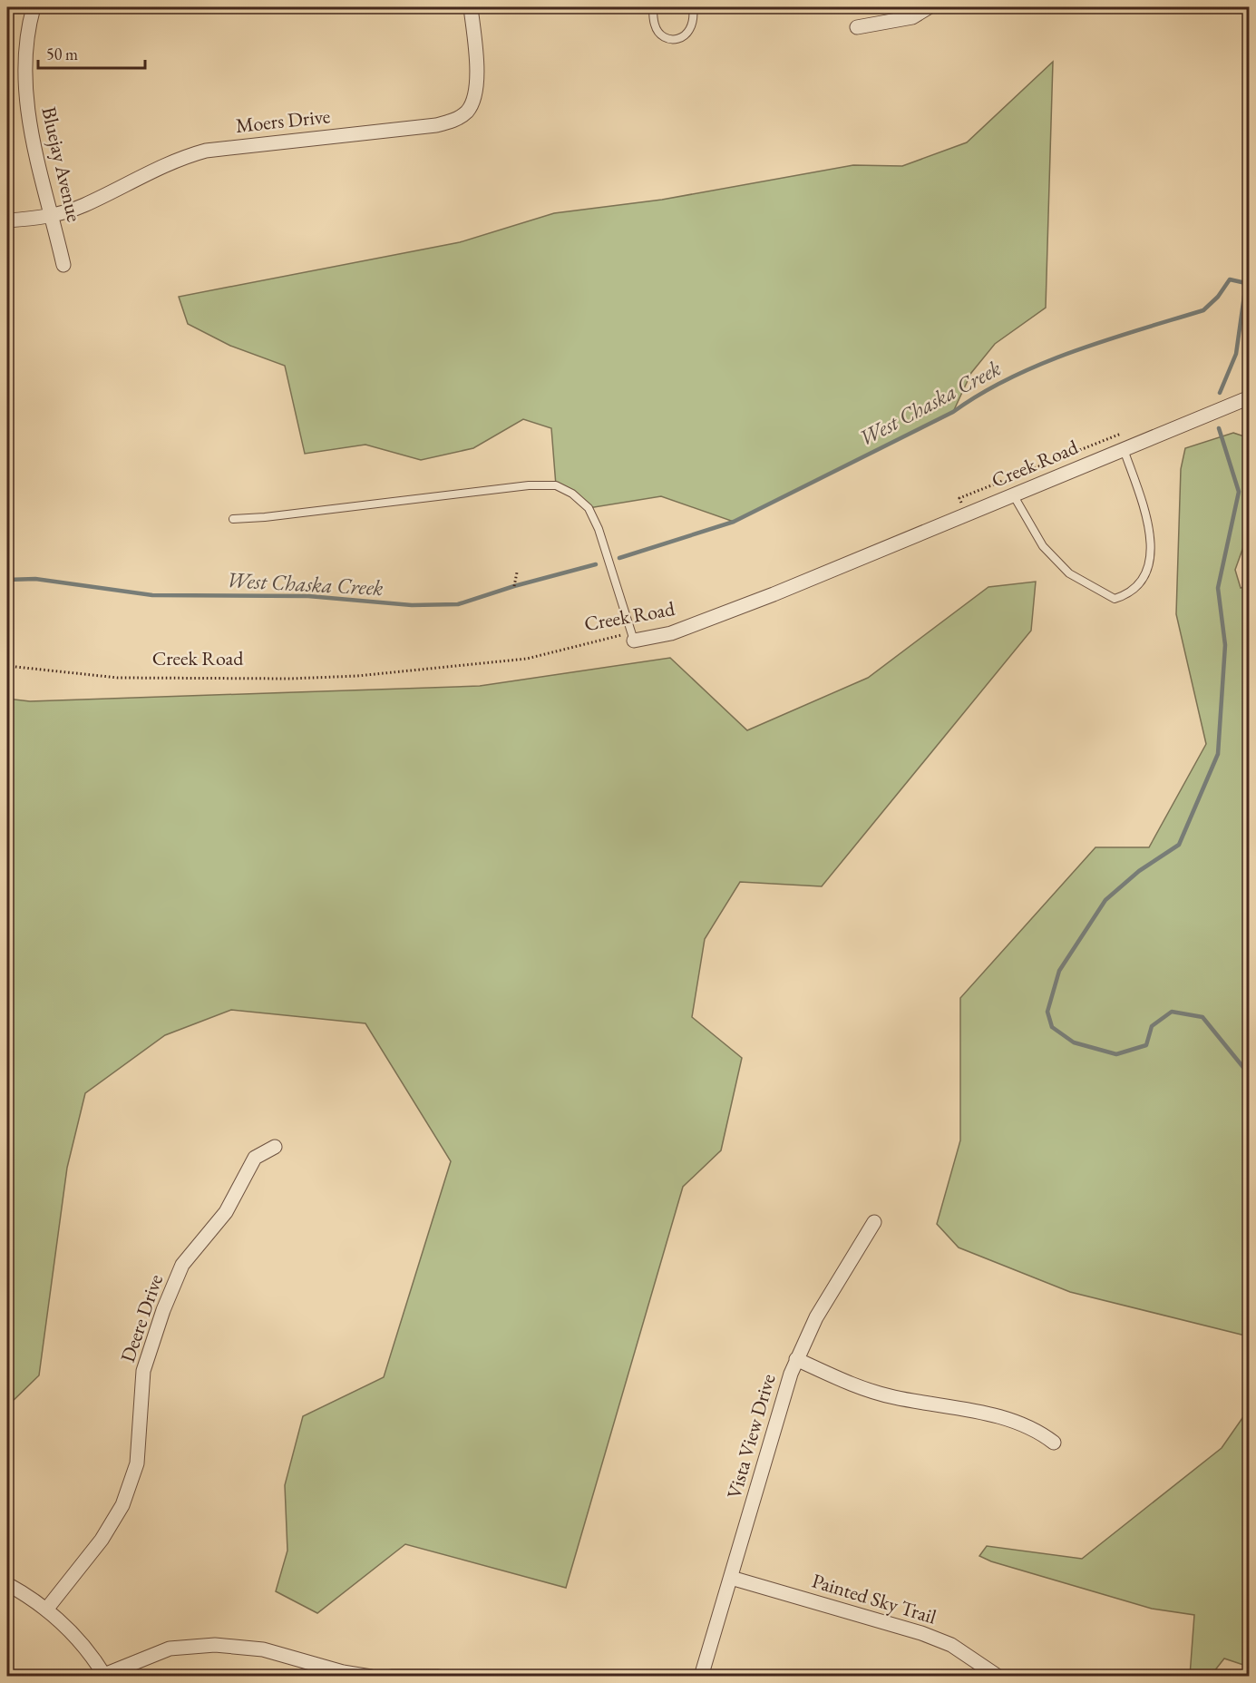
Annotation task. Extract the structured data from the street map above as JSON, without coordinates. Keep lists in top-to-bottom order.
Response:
{
  "streets": {
    "street": [
      "Moers Drive",
      "Bluejay Avenue",
      "Creek Road",
      "Deere Drive",
      "Vista View Drive",
      "Painted Sky Trail"
    ]
  },
  "crossings": [
    ["Moers Drive", "Bluejay Avenue"],
    ["Vista View Drive", "Painted Sky Trail"]
  ],
  "water": ["West Chaska Creek"],
  "scale_bar": "50 m"
}
